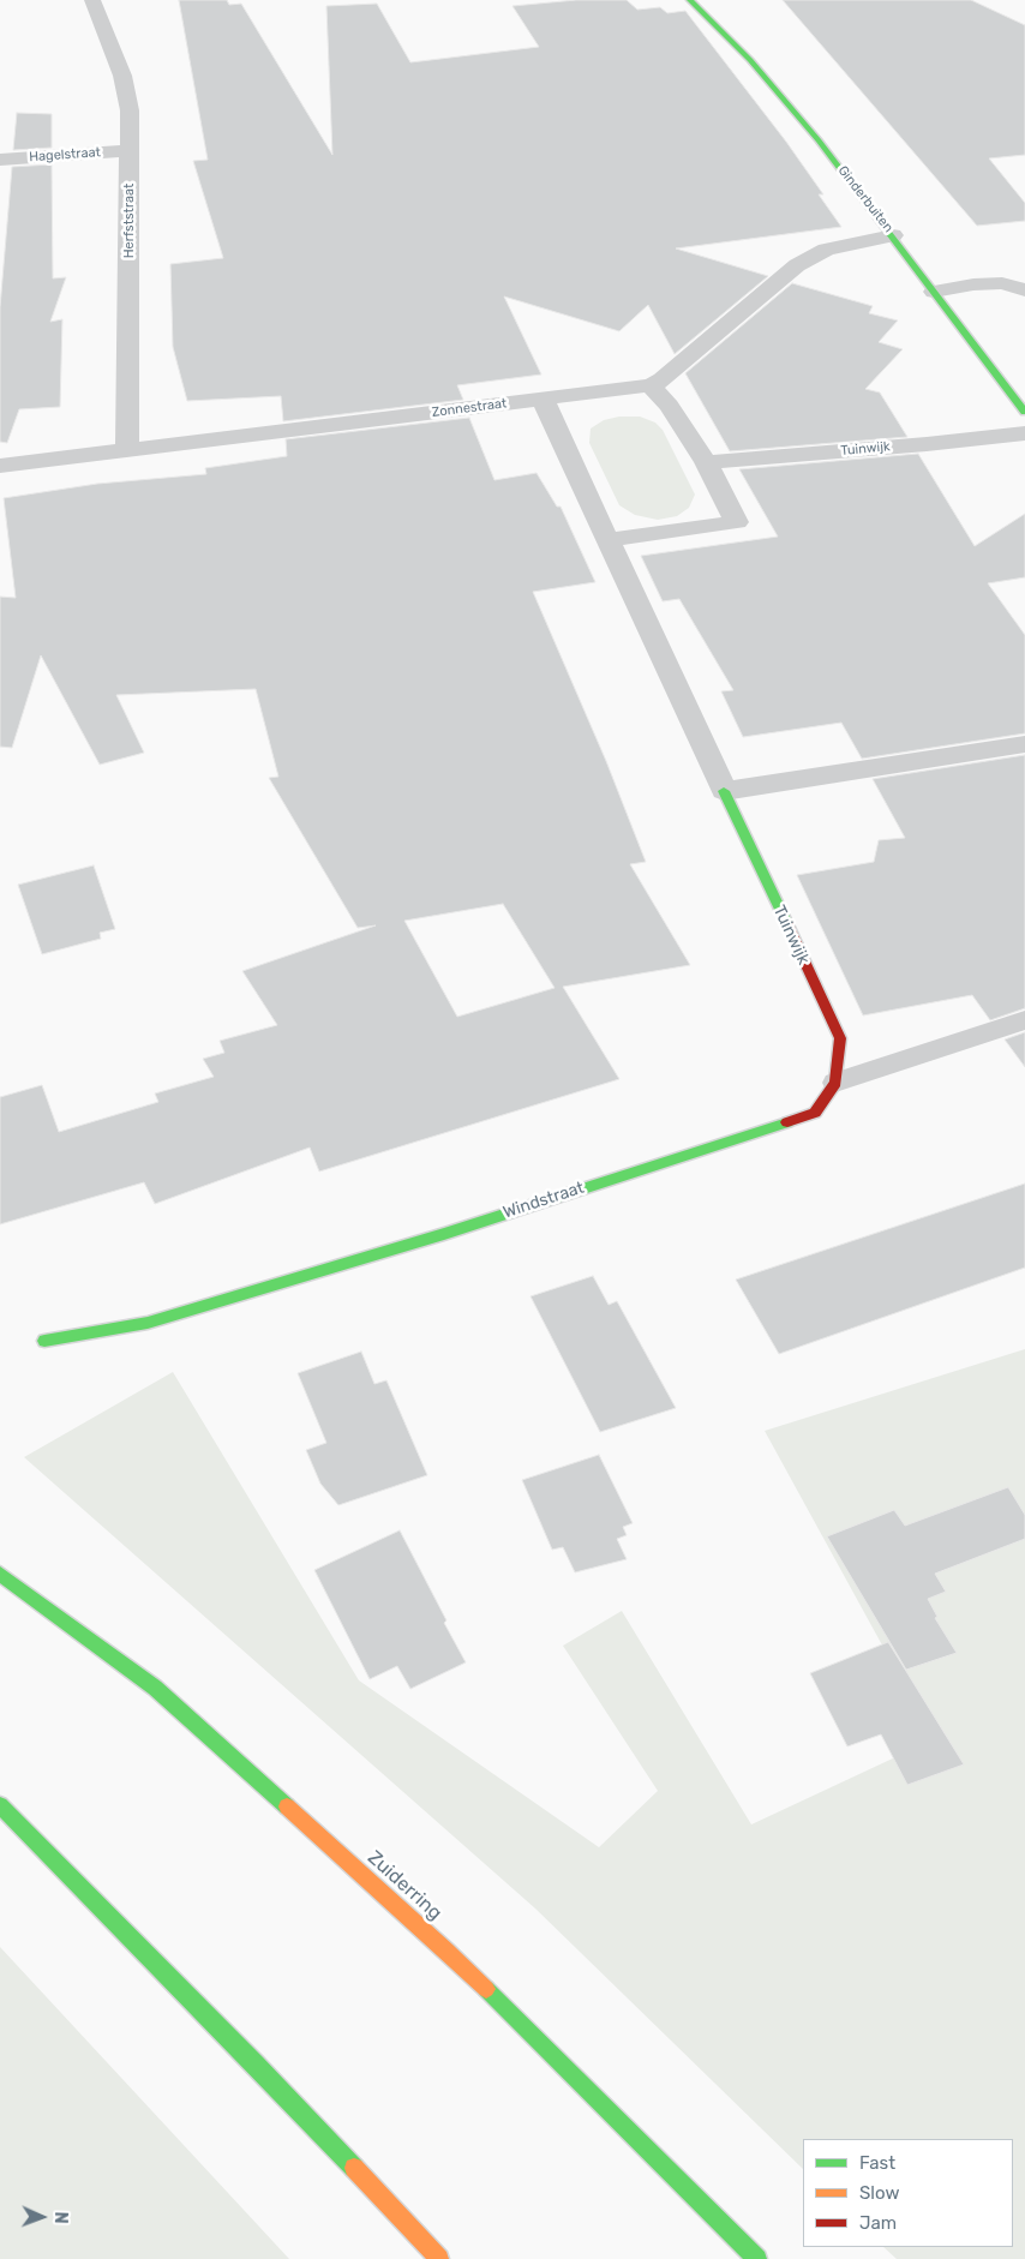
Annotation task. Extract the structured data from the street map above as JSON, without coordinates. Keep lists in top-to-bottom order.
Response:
{
  "streets": {
    "main road": [
      "Ginderbuiten",
      "Tuinwijk",
      "Windstraat",
      "Zuiderring"
    ],
    "street": ["Hagelstraat", "Herfststraat", "Zonnestraat"]
  },
  "crossings": [
    ["Hagelstraat", "Herfststraat"],
    ["Ginderbuiten", "Zonnestraat"],
    ["Herfststraat", "Zonnestraat"],
    ["Zonnestraat", "Tuinwijk"],
    ["Tuinwijk", "Windstraat"]
  ],
  "legend": ["Fast", "Slow", "Jam"],
  "north": "right"
}
